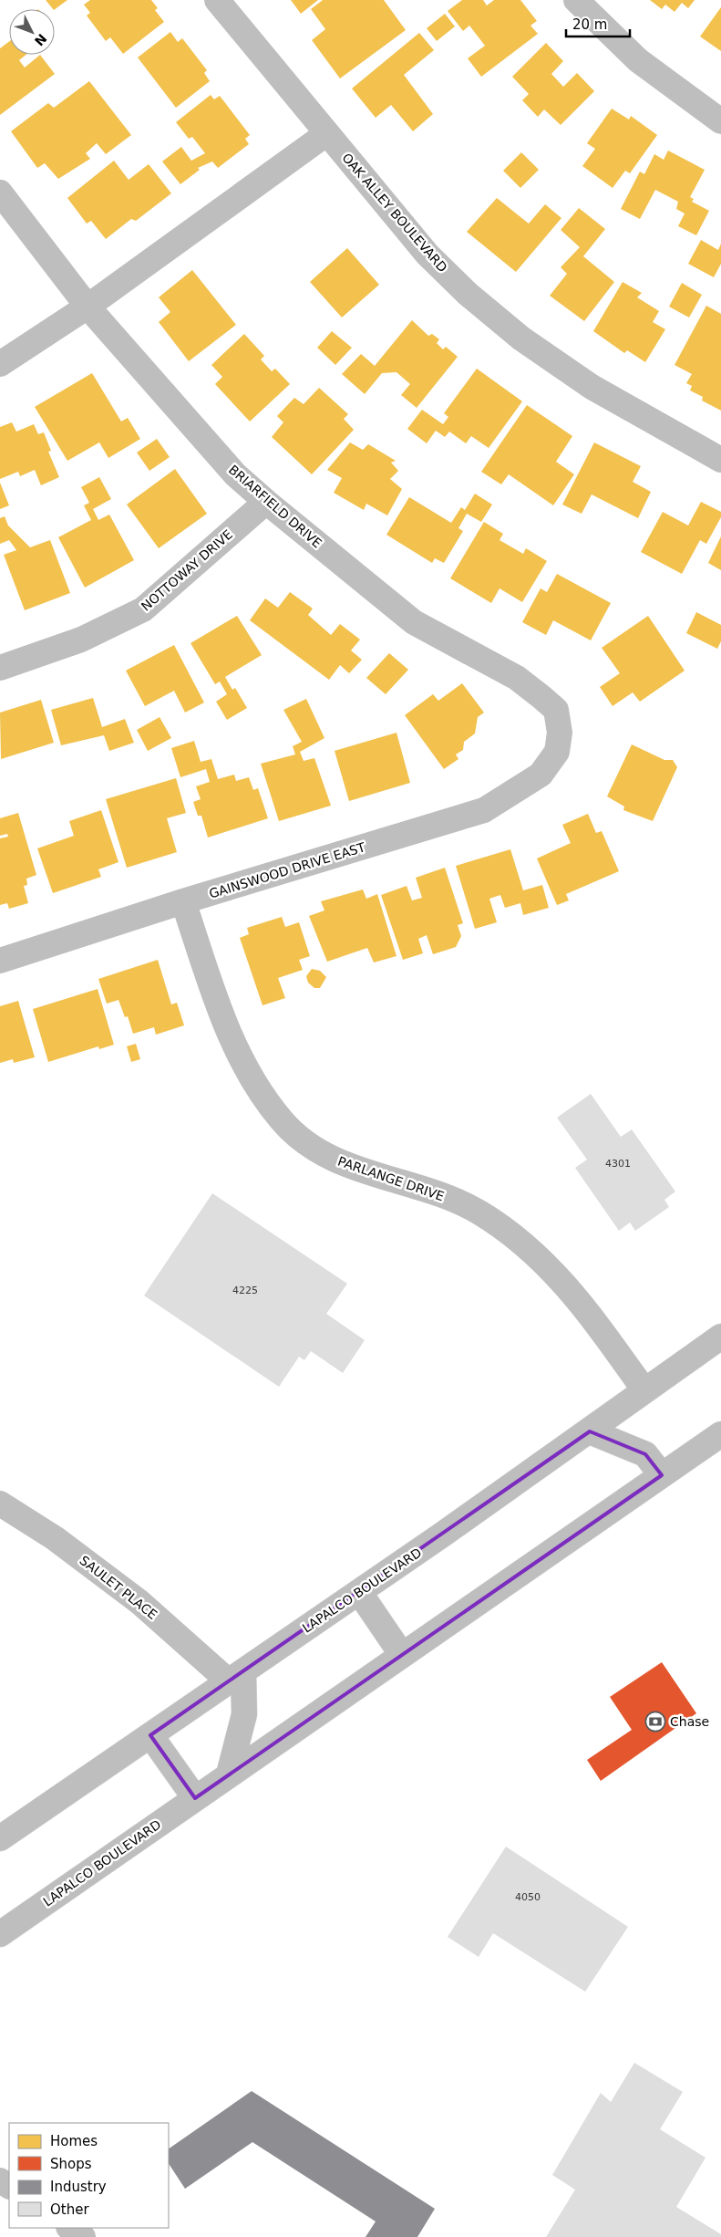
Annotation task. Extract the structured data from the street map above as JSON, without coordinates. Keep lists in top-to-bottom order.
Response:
{
  "streets": {
    "street": [
      "OAK ALLEY BOULEVARD",
      "BRIARFIELD DRIVE",
      "NOTTOWAY DRIVE",
      "GAINSWOOD DRIVE EAST",
      "PARLANGE DRIVE",
      "SAULET PLACE",
      "LAPALCO BOULEVARD"
    ]
  },
  "crossings": [
    ["BRIARFIELD DRIVE", "NOTTOWAY DRIVE"],
    ["BRIARFIELD DRIVE", "GAINSWOOD DRIVE EAST"],
    ["GAINSWOOD DRIVE EAST", "PARLANGE DRIVE"],
    ["PARLANGE DRIVE", "LAPALCO BOULEVARD"],
    ["SAULET PLACE", "LAPALCO BOULEVARD"]
  ],
  "places": {
    "bank": ["Chase"]
  },
  "house_numbers": ["4301", "4225", "4050"],
  "legend": [
    "Homes",
    "Shops",
    "Industry",
    "Other"
  ],
  "scale_bar": "20 m",
  "north": "bottom right"
}
